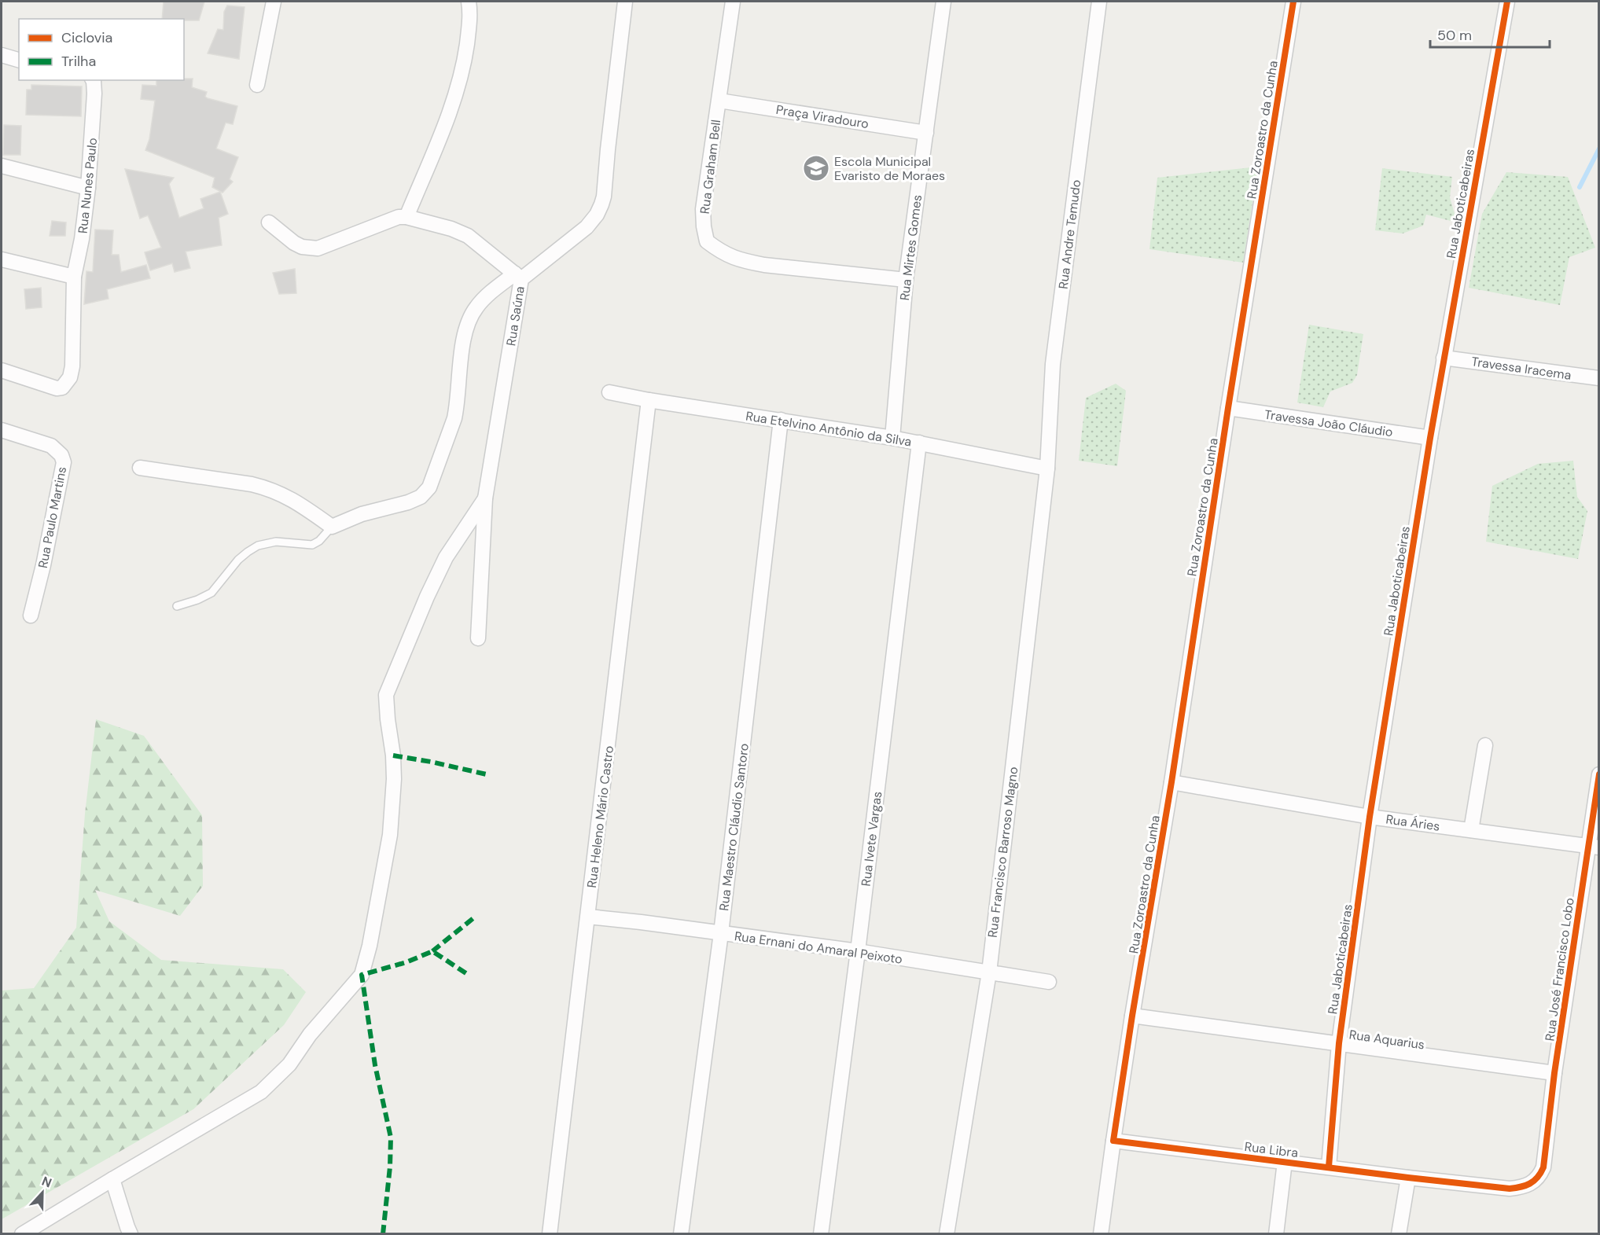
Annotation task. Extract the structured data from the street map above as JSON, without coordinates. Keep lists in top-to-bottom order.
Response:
{
  "streets": {
    "street": [
      "Praça Viradouro",
      "Rua Zoroastro da Cunha",
      "Rua Graham Bell",
      "Rua Nunes Paulo",
      "Rua Jaboticabeiras",
      "Rua Andre Temudo",
      "Rua Mirtes Gomes",
      "Rua Saúna",
      "Travessa Iracema",
      "Travessa João Cláudio",
      "Rua Etelvino Antônio da Silva",
      "Rua Paulo Martins",
      "Rua Heleno Mário Castro",
      "Rua Áries",
      "Rua Maestro Cláudio Santoro",
      "Rua Ivete Vargas",
      "Rua Francisco Barroso Magno",
      "Rua Ernani do Amaral Peixoto",
      "Rua José Francisco Lobo",
      "Rua Aquarius",
      "Rua Libra"
    ]
  },
  "crossings": [
    ["Praça Viradouro", "Rua Graham Bell"],
    ["Praça Viradouro", "Rua Mirtes Gomes"],
    ["Rua Zoroastro da Cunha", "Travessa João Cláudio"],
    ["Rua Zoroastro da Cunha", "Rua Áries"],
    ["Rua Zoroastro da Cunha", "Rua Aquarius"],
    ["Rua Graham Bell", "Rua Mirtes Gomes"],
    ["Rua Jaboticabeiras", "Travessa Iracema"],
    ["Rua Jaboticabeiras", "Travessa João Cláudio"],
    ["Rua Jaboticabeiras", "Rua Áries"],
    ["Rua Jaboticabeiras", "Rua Aquarius"],
    ["Rua Jaboticabeiras", "Rua Libra"],
    ["Rua Andre Temudo", "Rua Etelvino Antônio da Silva"],
    ["Rua Andre Temudo", "Rua Francisco Barroso Magno"],
    ["Rua Mirtes Gomes", "Rua Etelvino Antônio da Silva"],
    ["Rua Etelvino Antônio da Silva", "Rua Heleno Mário Castro"],
    ["Rua Etelvino Antônio da Silva", "Rua Maestro Cláudio Santoro"],
    ["Rua Etelvino Antônio da Silva", "Rua Ivete Vargas"],
    ["Rua Etelvino Antônio da Silva", "Rua Francisco Barroso Magno"],
    ["Rua Heleno Mário Castro", "Rua Ernani do Amaral Peixoto"],
    ["Rua Áries", "Rua José Francisco Lobo"],
    ["Rua Maestro Cláudio Santoro", "Rua Ernani do Amaral Peixoto"],
    ["Rua Ivete Vargas", "Rua Ernani do Amaral Peixoto"],
    ["Rua Francisco Barroso Magno", "Rua Ernani do Amaral Peixoto"],
    ["Rua José Francisco Lobo", "Rua Aquarius"],
    ["Rua José Francisco Lobo", "Rua Libra"]
  ],
  "places": {
    "school or university": ["Escola Municipal Evaristo de Moraes"]
  },
  "legend": ["Ciclovia", "Trilha"],
  "scale_bar": "50 m",
  "north": "top"
}
